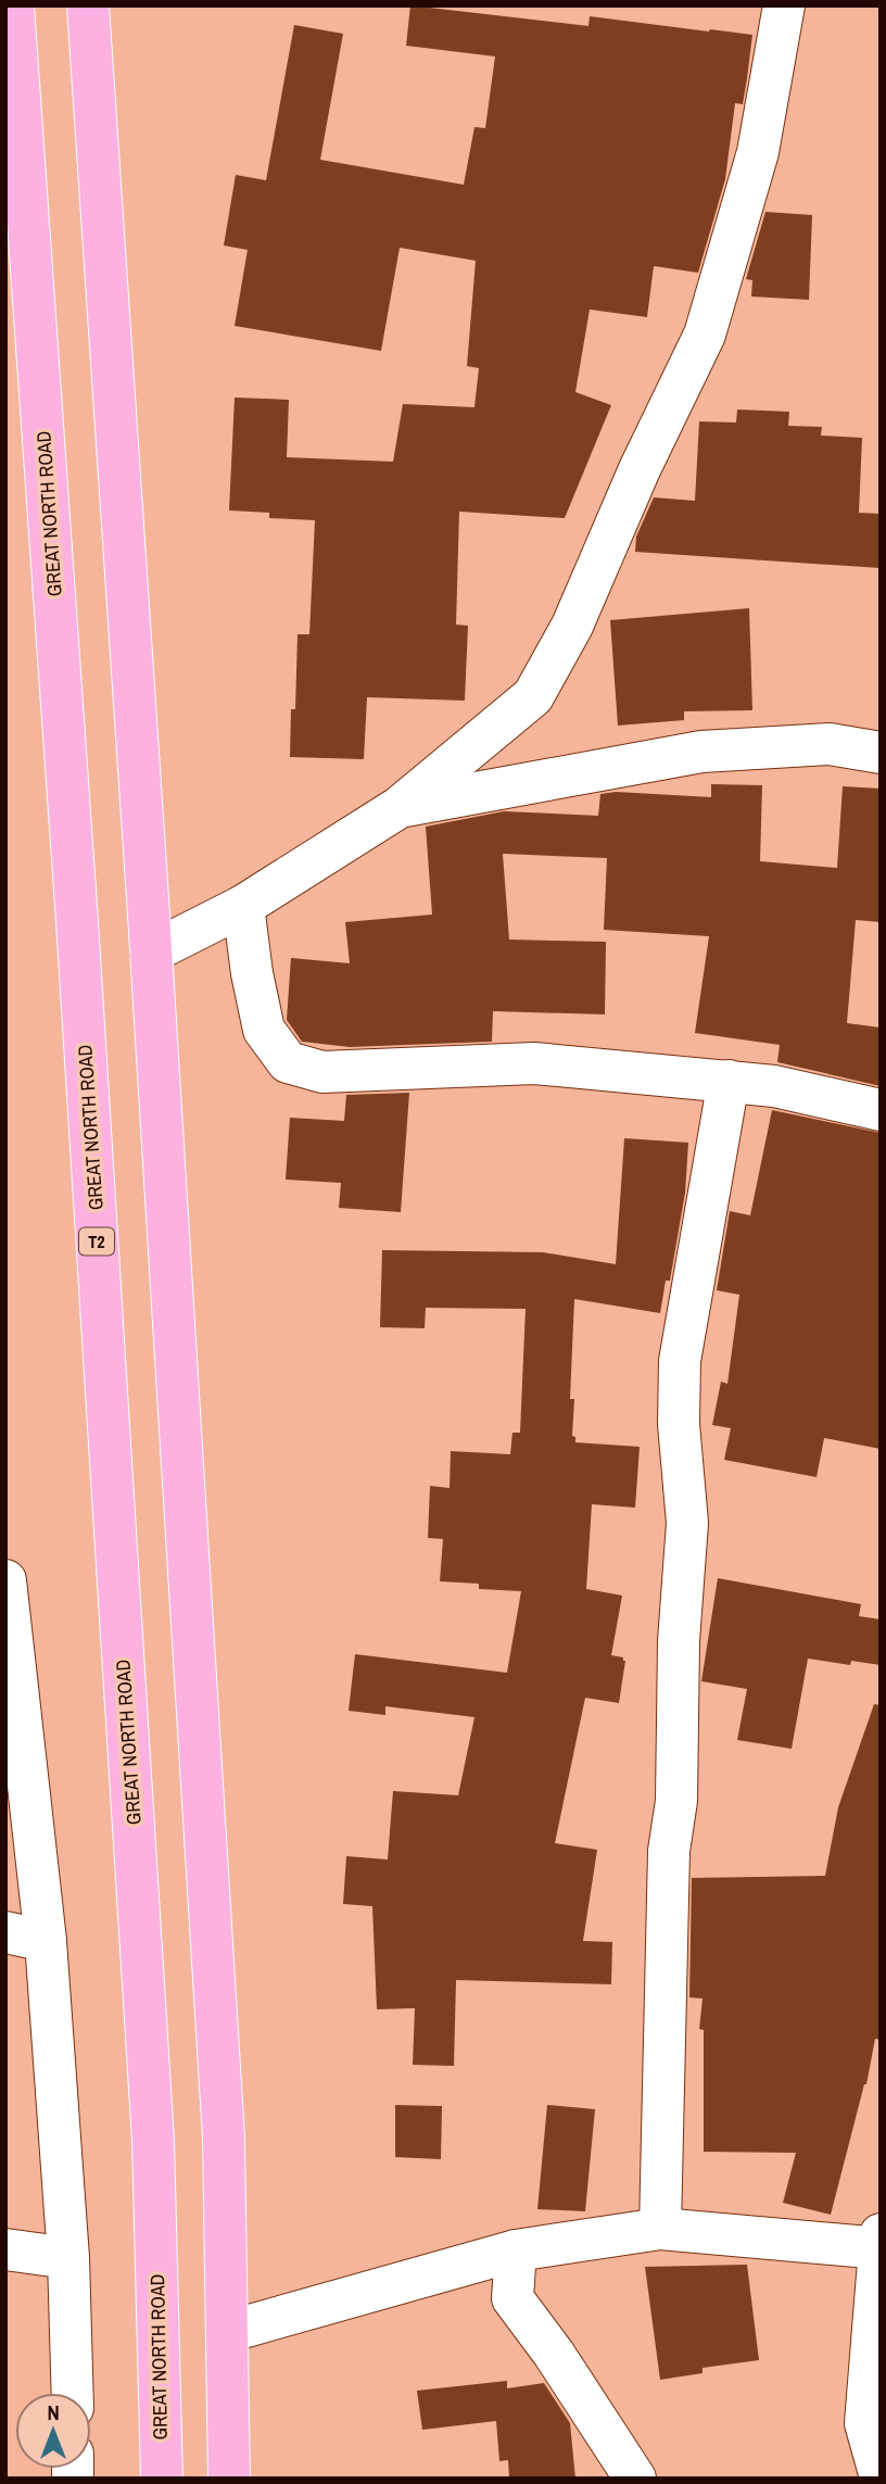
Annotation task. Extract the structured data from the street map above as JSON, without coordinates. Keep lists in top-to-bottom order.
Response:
{
  "streets": {
    "main road": ["GREAT NORTH ROAD", "T2"]
  },
  "north": "top"
}
